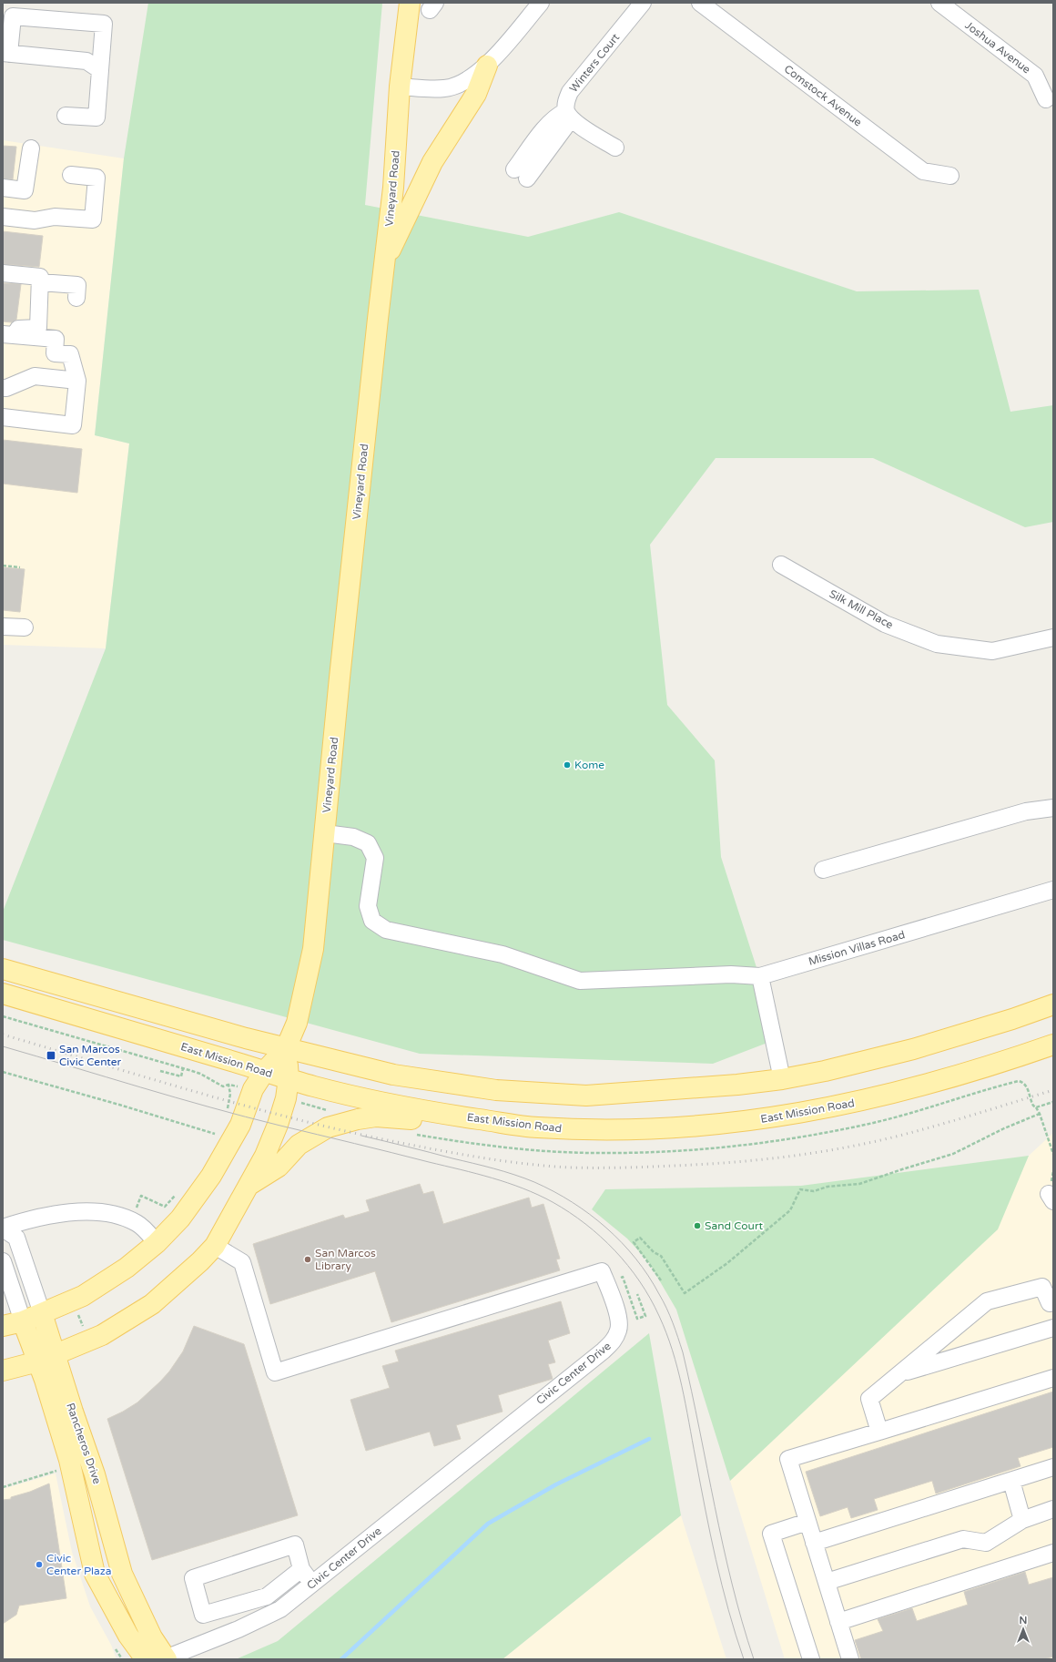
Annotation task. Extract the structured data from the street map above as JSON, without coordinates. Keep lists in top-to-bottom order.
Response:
{
  "streets": {
    "main road": ["Vineyard Road", "East Mission Road", "Rancheros Drive"],
    "street": [
      "Joshua Avenue",
      "Winters Court",
      "Comstock Avenue",
      "Silk Mill Place",
      "Mission Villas Road",
      "Civic Center Drive"
    ]
  },
  "crossings": [
    ["Civic Center Drive", "Rancheros Drive"]
  ],
  "places": {
    "other": [
      "Kome",
      "Sand Court",
      "San Marcos Library",
      "Civic Center Plaza"
    ],
    "transit": ["San Marcos Civic Center"]
  },
  "north": "top"
}
